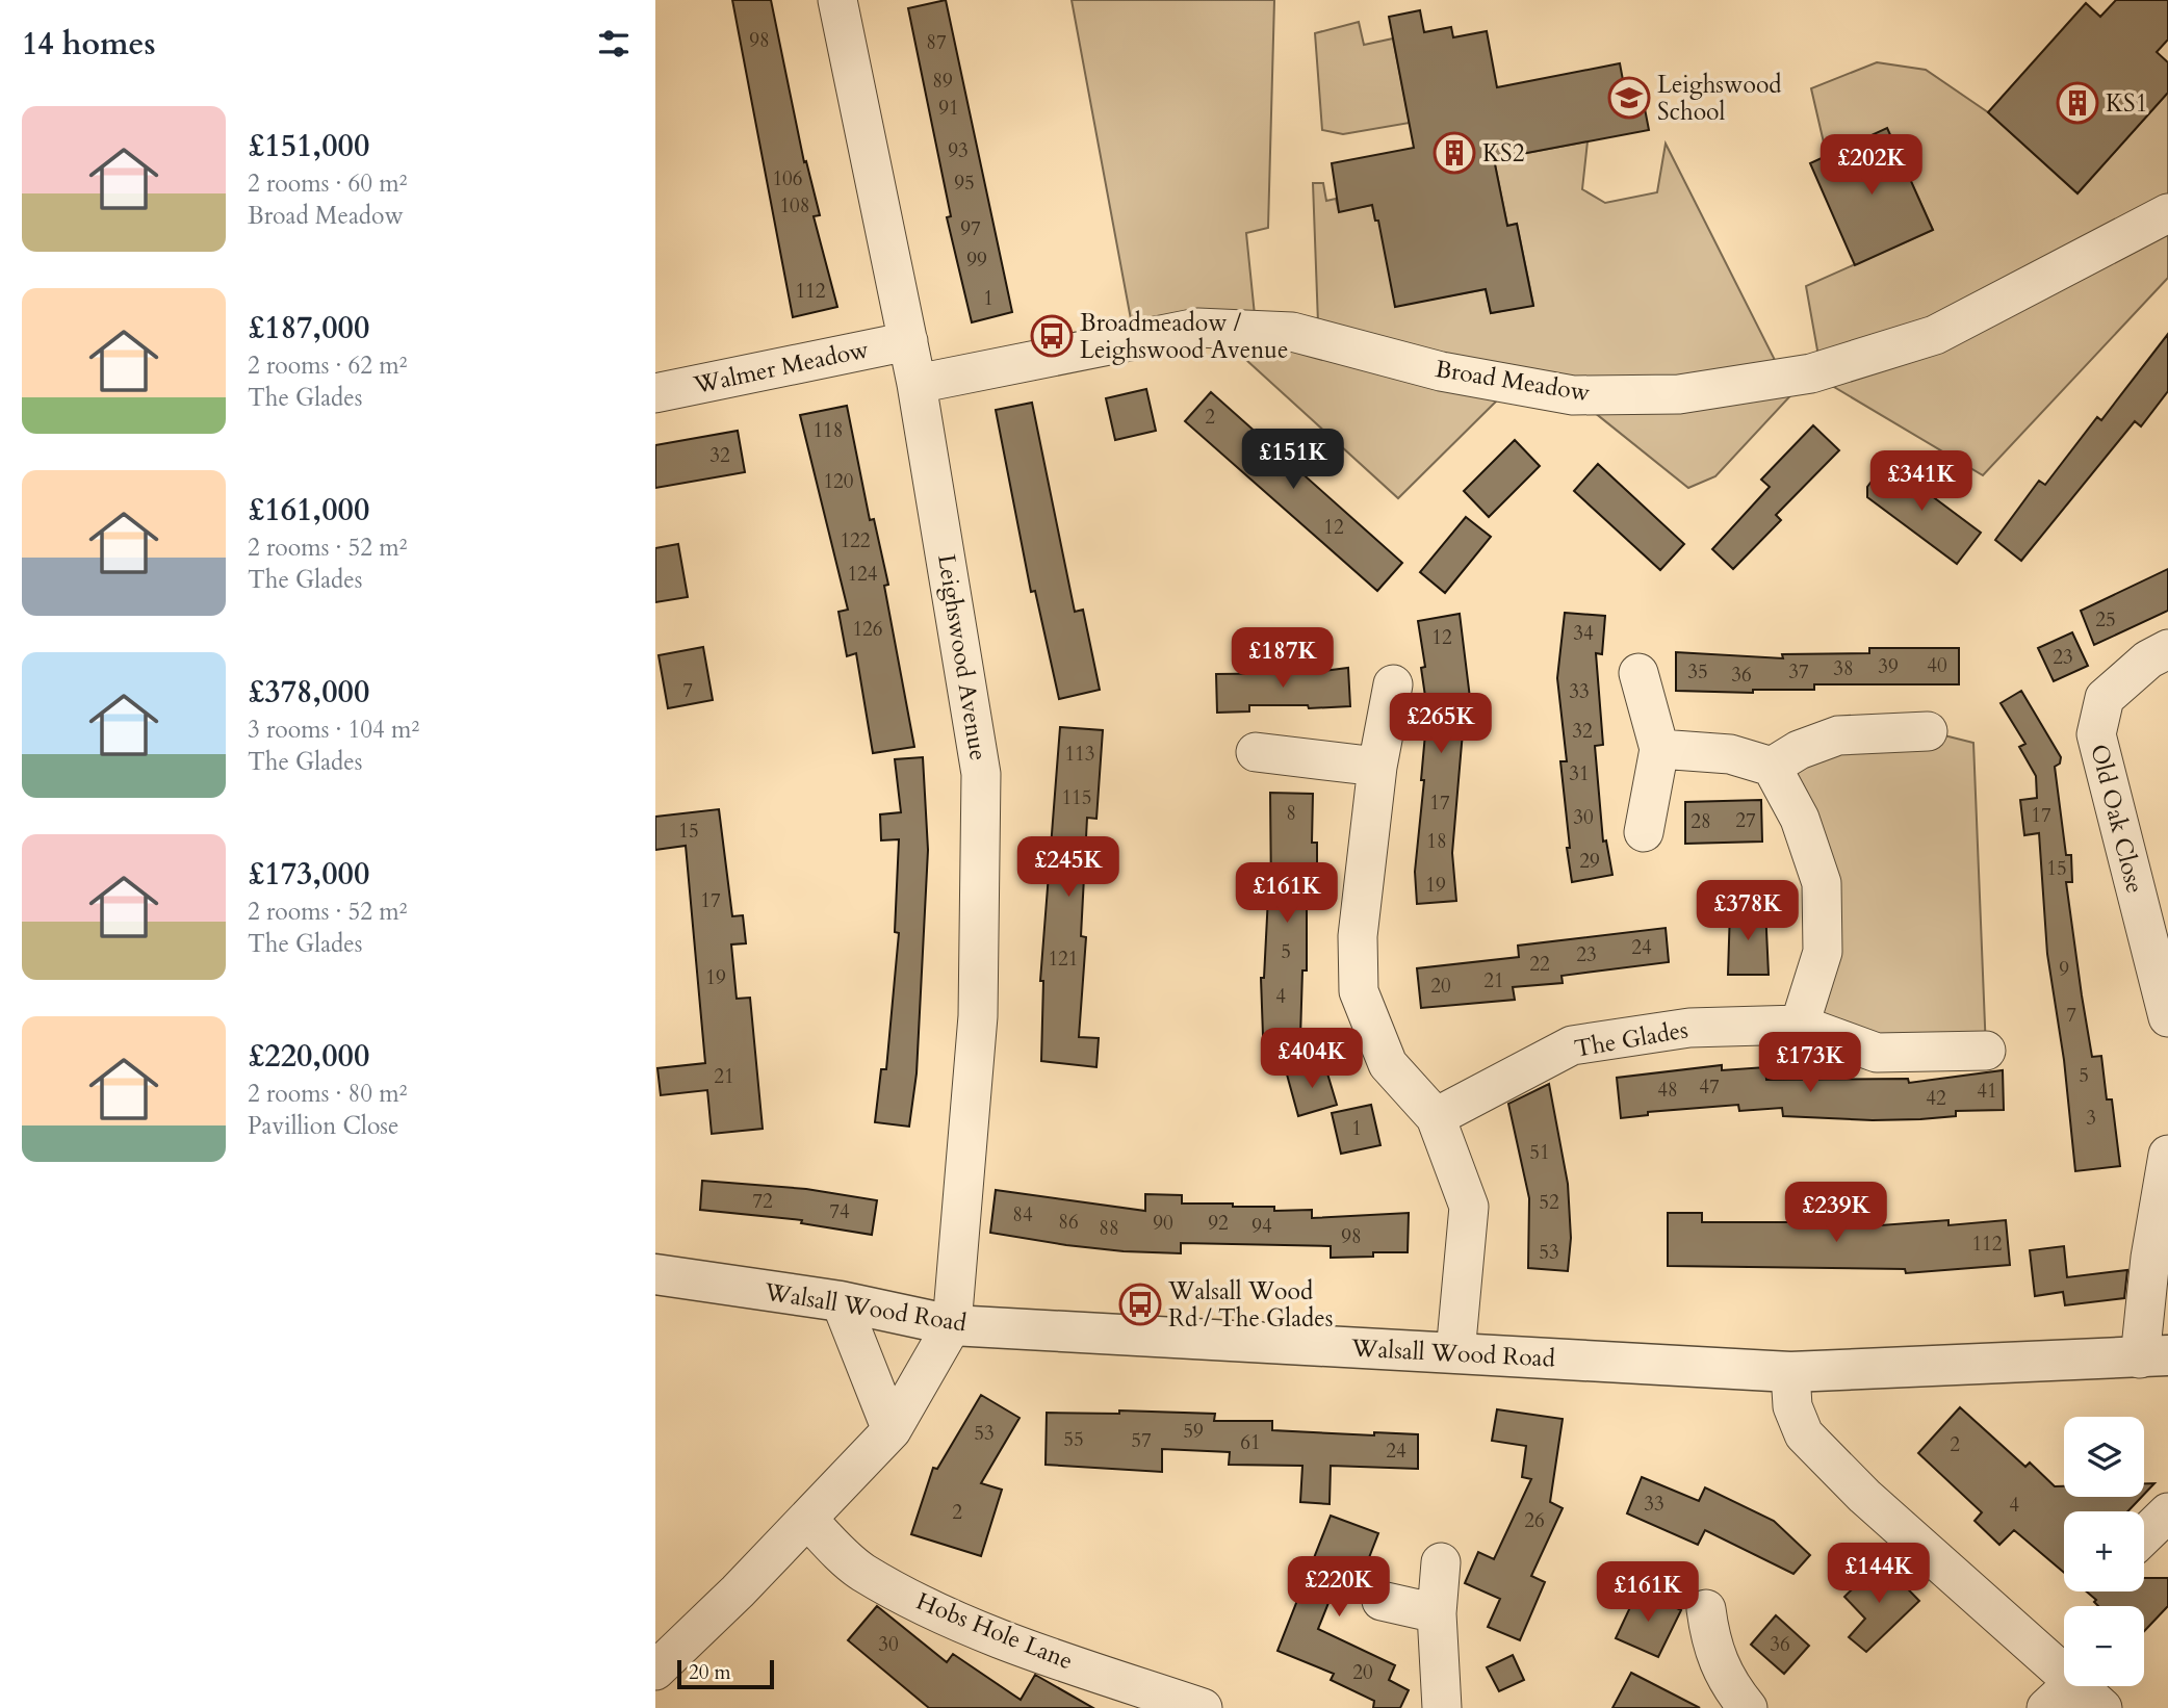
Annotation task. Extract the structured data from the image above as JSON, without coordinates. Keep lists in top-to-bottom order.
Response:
{
  "streets": {
    "street": [
      "Walmer Meadow",
      "Broad Meadow",
      "Leighswood Avenue",
      "Old Oak Close",
      "The Glades",
      "Walsall Wood Road",
      "Hobs Hole Lane"
    ]
  },
  "crossings": [
    ["Walmer Meadow", "Leighswood Avenue"],
    ["Broad Meadow", "Leighswood Avenue"],
    ["Leighswood Avenue", "Walsall Wood Road"]
  ],
  "places": {
    "school or university": ["Leighswood School"],
    "building": ["KS1", "KS2"],
    "bus stop": ["Broadmeadow / Leighswood Avenue", "Walsall Wood Rd / The Glades"]
  },
  "house_numbers": [
    "98",
    "87",
    "89",
    "91",
    "93",
    "106",
    "95",
    "108",
    "97",
    "99",
    "112",
    "1",
    "2",
    "118",
    "32",
    "120",
    "12",
    "122",
    "124",
    "25",
    "126",
    "34",
    "12",
    "23",
    "40",
    "39",
    "38",
    "35",
    "37",
    "36",
    "7",
    "33",
    "32",
    "113",
    "31",
    "115",
    "17",
    "8",
    "17",
    "30",
    "27",
    "28",
    "15",
    "18",
    "29",
    "15",
    "19",
    "17",
    "24",
    "5",
    "23",
    "121",
    "22",
    "9",
    "19",
    "21",
    "20",
    "4",
    "7",
    "5",
    "21",
    "47",
    "48",
    "41",
    "42",
    "3",
    "1",
    "51",
    "72",
    "52",
    "74",
    "84",
    "86",
    "90",
    "92",
    "94",
    "88",
    "98",
    "112",
    "53",
    "59",
    "53",
    "55",
    "57",
    "61",
    "2",
    "24",
    "33",
    "4",
    "2",
    "26",
    "30",
    "36",
    "20"
  ],
  "scale_bar": "20 m",
  "page": {
    "heading": "14 homes",
    "list": [
      {
        "name": "£151,000",
        "note": "2 rooms · 60 m² · Broad Meadow"
      },
      {
        "name": "£187,000",
        "note": "2 rooms · 62 m² · The Glades"
      },
      {
        "name": "£161,000",
        "note": "2 rooms · 52 m² · The Glades"
      },
      {
        "name": "£378,000",
        "note": "3 rooms · 104 m² · The Glades"
      },
      {
        "name": "£173,000",
        "note": "2 rooms · 52 m² · The Glades"
      },
      {
        "name": "£220,000",
        "note": "2 rooms · 80 m² · Pavillion Close"
      }
    ],
    "price": [
      "£202K",
      "£151K",
      "£341K",
      "£187K",
      "£265K",
      "£245K",
      "£161K",
      "£378K",
      "£404K",
      "£173K",
      "£239K",
      "£144K",
      "£220K",
      "£161K"
    ],
    "map_buttons": ["+", "−"],
    "scale": "20 m"
  }
}
